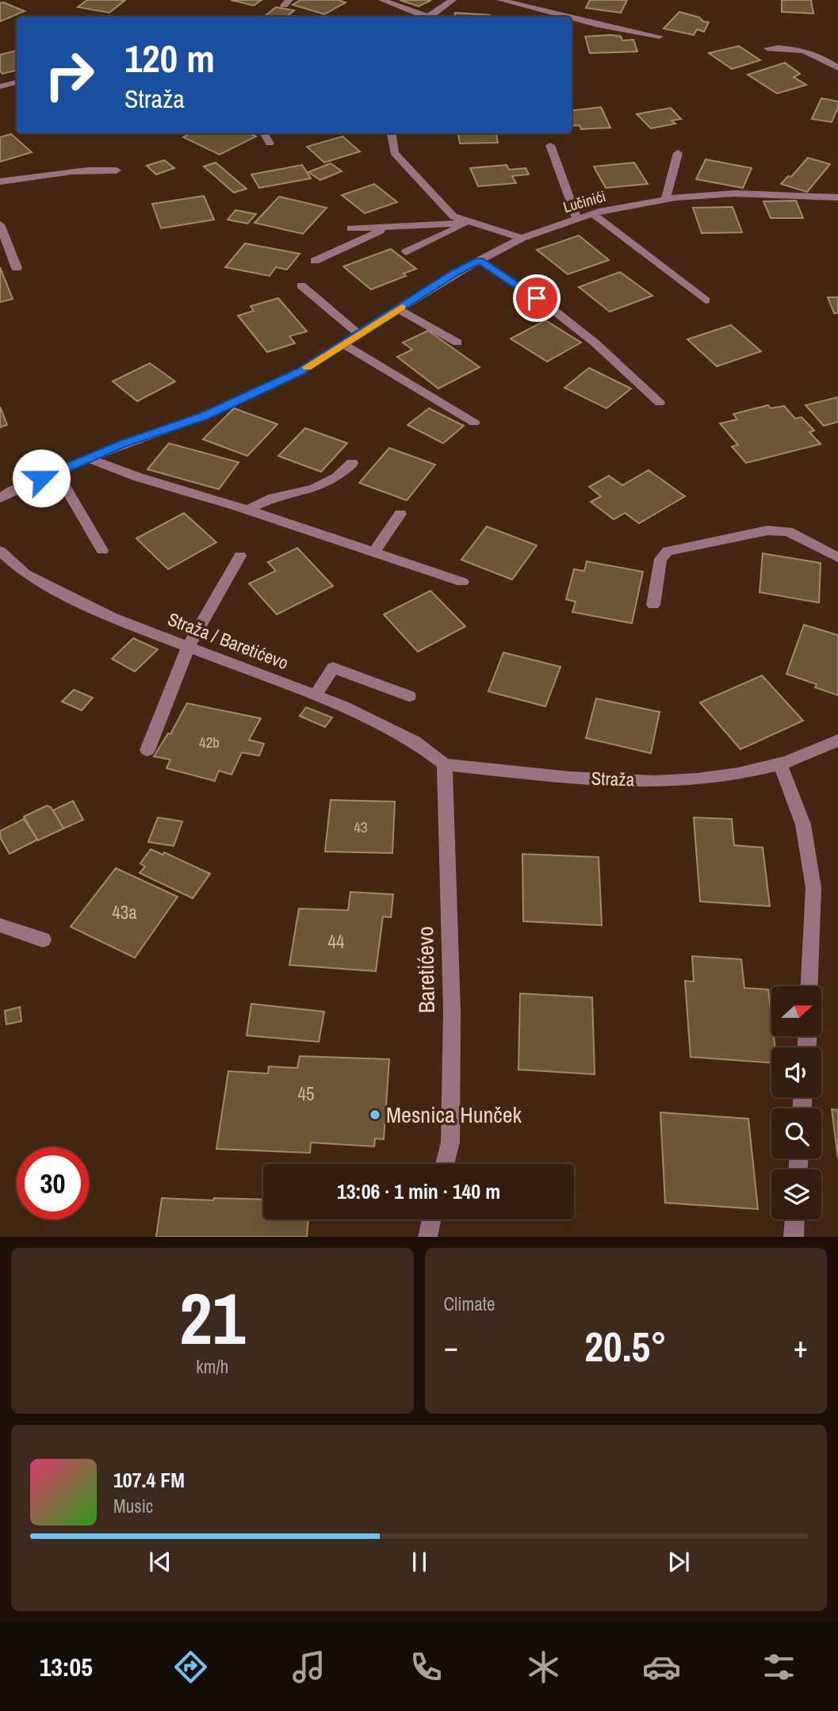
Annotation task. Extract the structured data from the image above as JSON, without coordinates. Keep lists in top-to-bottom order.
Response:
{
  "streets": {
    "street": [
      "Lučinići",
      "Straža / Baretićevo",
      "Straža",
      "Baretićevo"
    ]
  },
  "crossings": [
    ["Straža / Baretićevo", "Straža"],
    ["Straža / Baretićevo", "Baretićevo"],
    ["Straža", "Baretićevo"]
  ],
  "places": ["Mesnica Hunček"],
  "house_numbers": [
    "42b",
    "43",
    "43a",
    "44",
    "45"
  ],
  "north": "right",
  "page": {
    "turn": ["120 m", "Straža"],
    "limit": "30",
    "trip": "13:06 · 1 min · 140 m",
    "tile": [
      ["21", "km/h"],
      "Climate"
    ],
    "heat": ["−", "20.5°", "+"],
    "song": ["107.4 FM", "Music"],
    "tabs": "13:05"
  }
}
